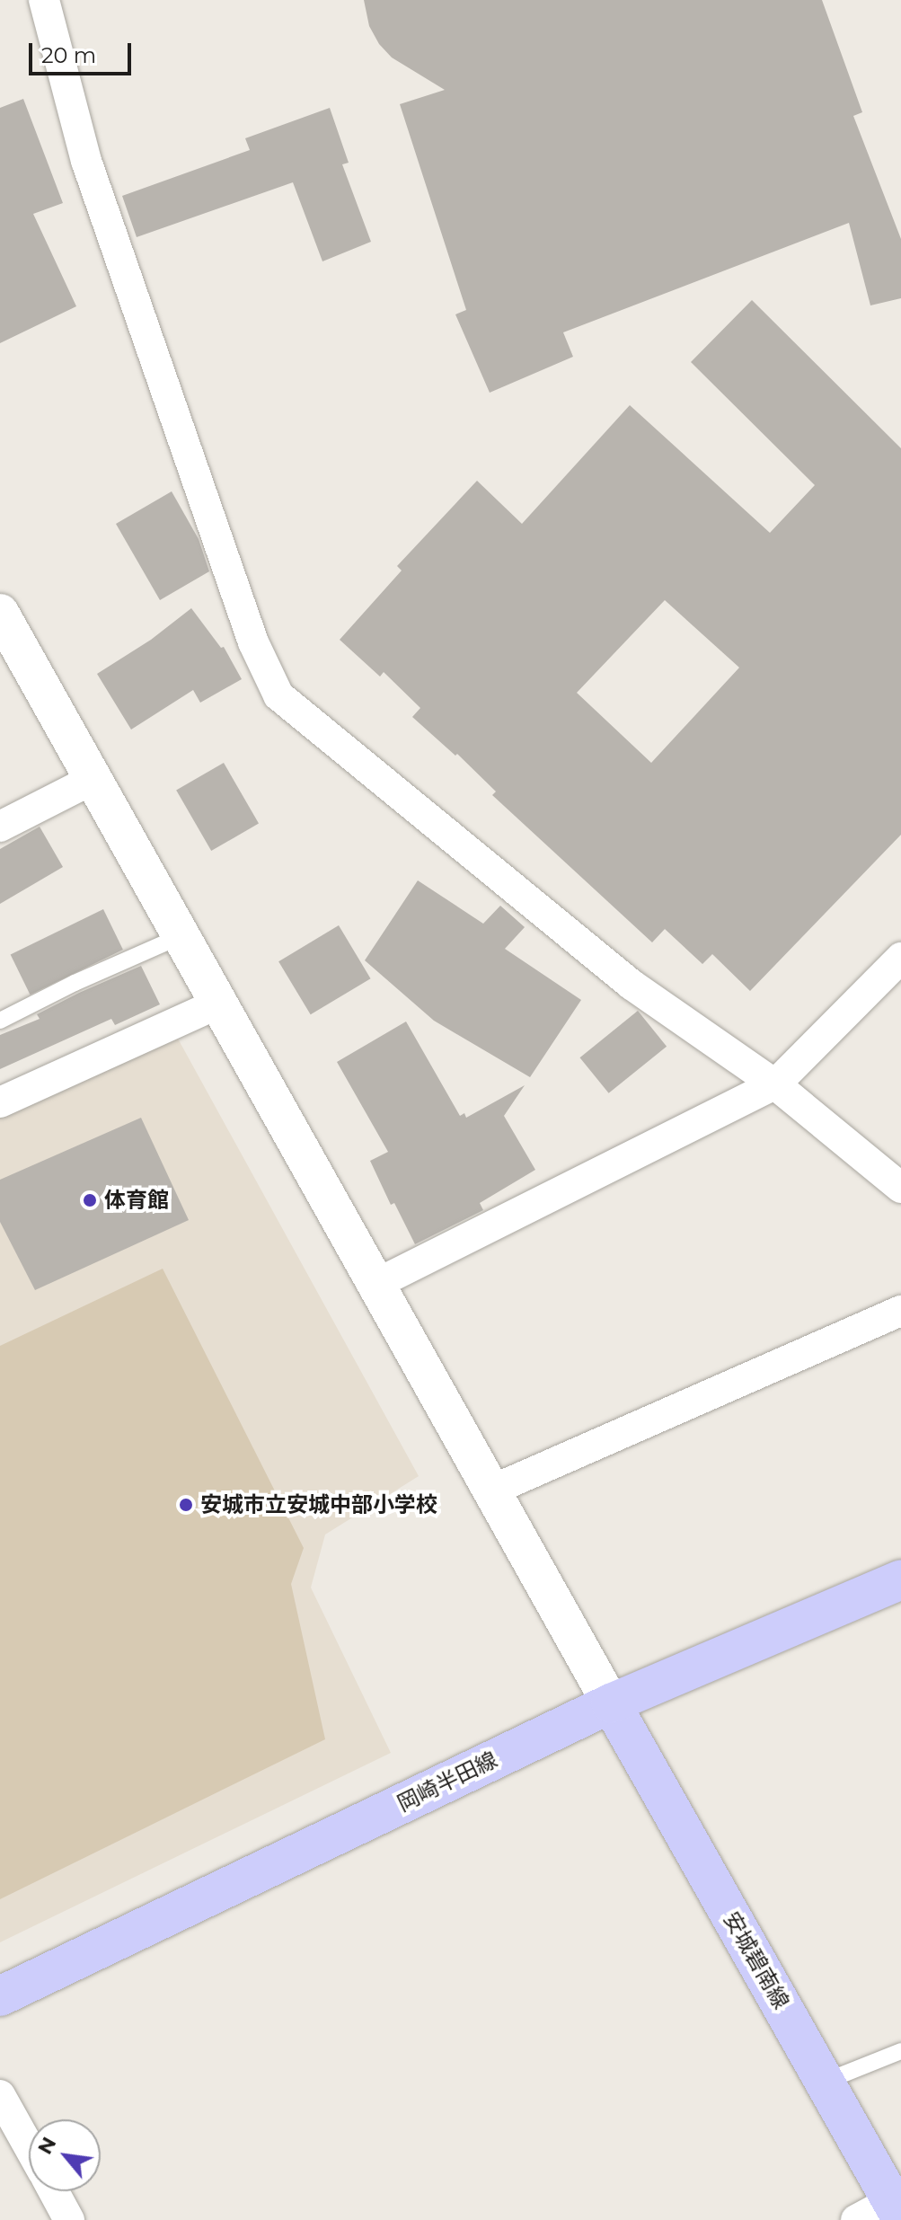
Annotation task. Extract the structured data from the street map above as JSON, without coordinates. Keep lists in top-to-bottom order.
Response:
{
  "streets": {
    "main road": ["岡崎半田線", "安城碧南線"]
  },
  "crossings": [
    ["岡崎半田線", "安城碧南線"]
  ],
  "places": ["体育館", "安城市立安城中部小学校"],
  "scale_bar": "20 m",
  "north": "top left"
}
